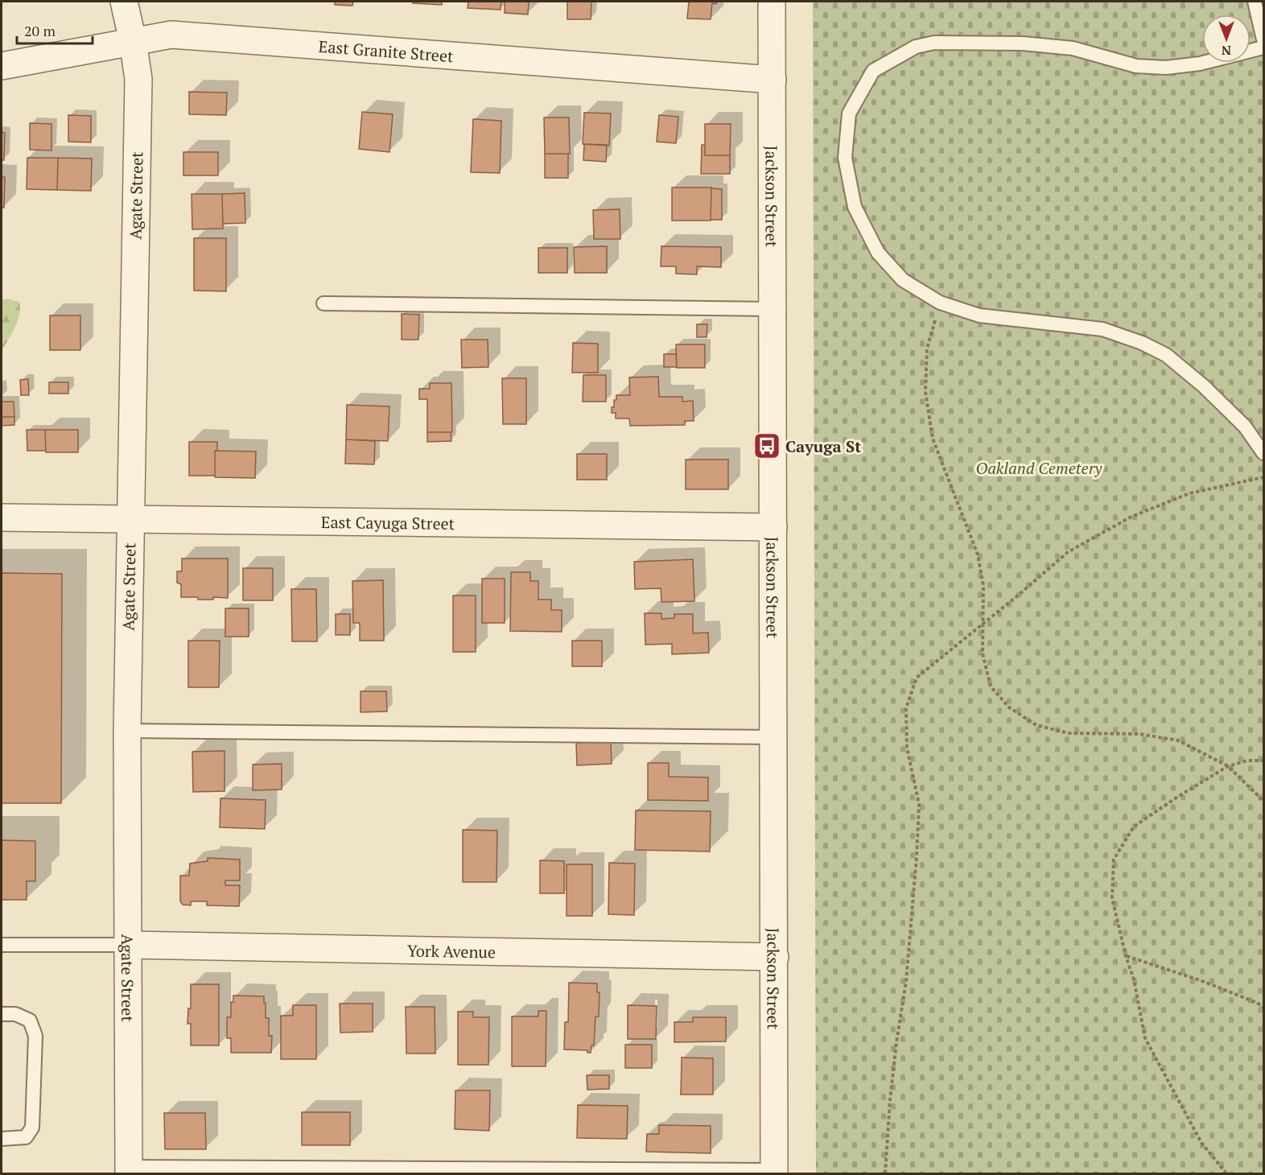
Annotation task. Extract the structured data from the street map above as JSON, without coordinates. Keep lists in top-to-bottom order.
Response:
{
  "streets": {
    "street": [
      "East Granite Street",
      "Agate Street",
      "Jackson Street",
      "East Cayuga Street",
      "York Avenue"
    ]
  },
  "crossings": [
    ["East Granite Street", "Agate Street"],
    ["East Granite Street", "Jackson Street"],
    ["Agate Street", "East Cayuga Street"],
    ["Agate Street", "York Avenue"],
    ["Jackson Street", "East Cayuga Street"],
    ["Jackson Street", "York Avenue"]
  ],
  "parks": ["Oakland Cemetery"],
  "places": {
    "bus stop": ["Cayuga St"]
  },
  "scale_bar": "20 m",
  "north": "bottom"
}
